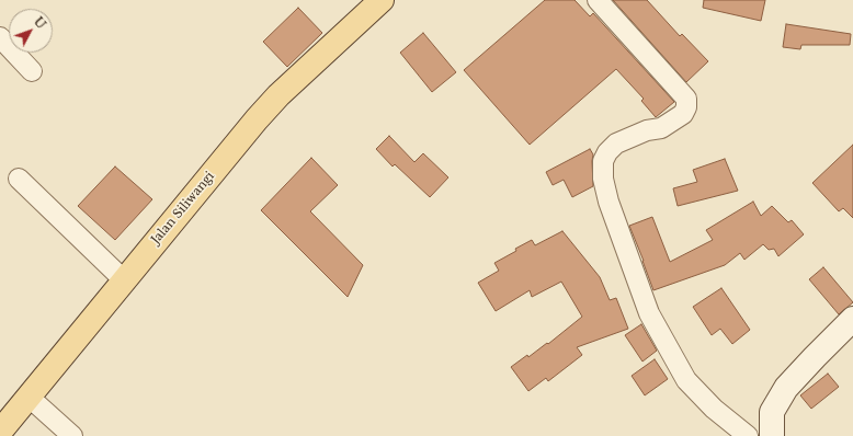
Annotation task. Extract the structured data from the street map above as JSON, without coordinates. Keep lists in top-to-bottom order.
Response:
{
  "streets": {
    "main road": ["Jalan Siliwangi"]
  },
  "north": "top right"
}
